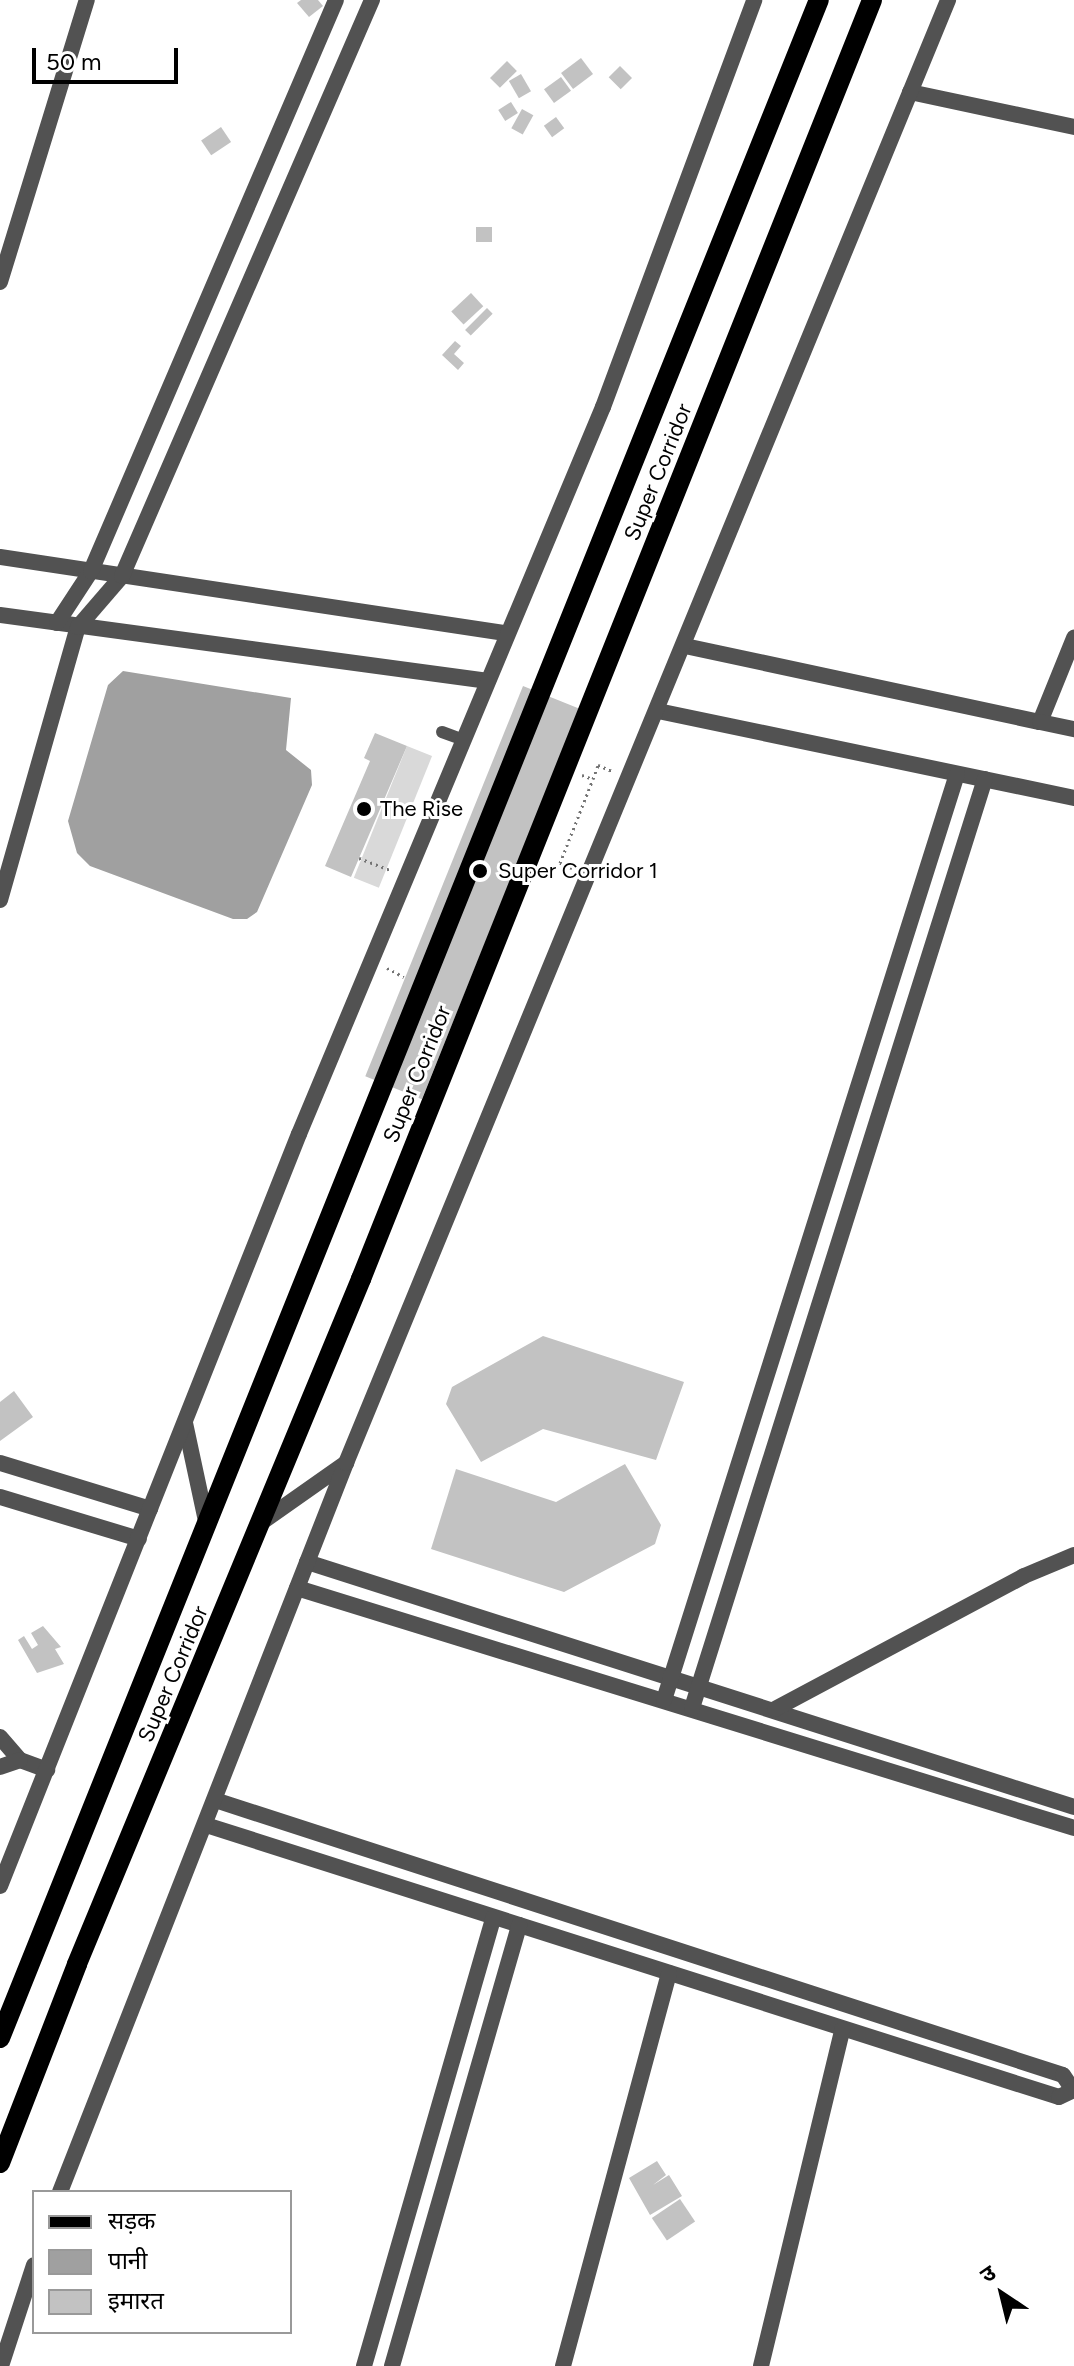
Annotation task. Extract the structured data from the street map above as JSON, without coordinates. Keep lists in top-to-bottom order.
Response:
{
  "streets": {
    "main road": ["Super Corridor"]
  },
  "places": ["The Rise", "Super Corridor 1"],
  "legend": ["सड़क", "पानी", "इमारत"],
  "scale_bar": "50 m",
  "north": "top left"
}
